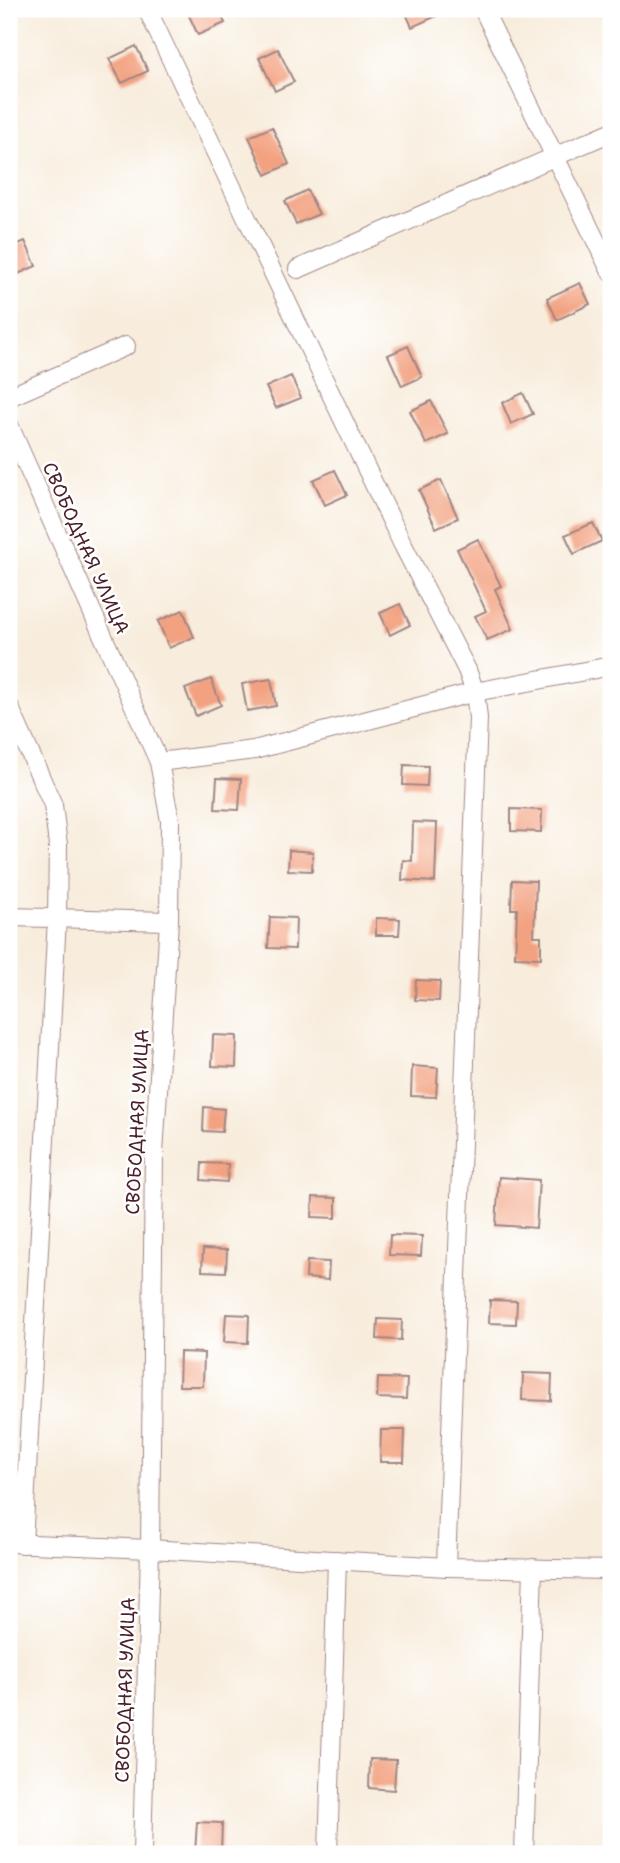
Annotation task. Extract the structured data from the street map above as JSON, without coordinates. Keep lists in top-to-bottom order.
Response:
{
  "streets": {
    "street": ["СВОБОДНАЯ УЛИЦА"]
  }
}
